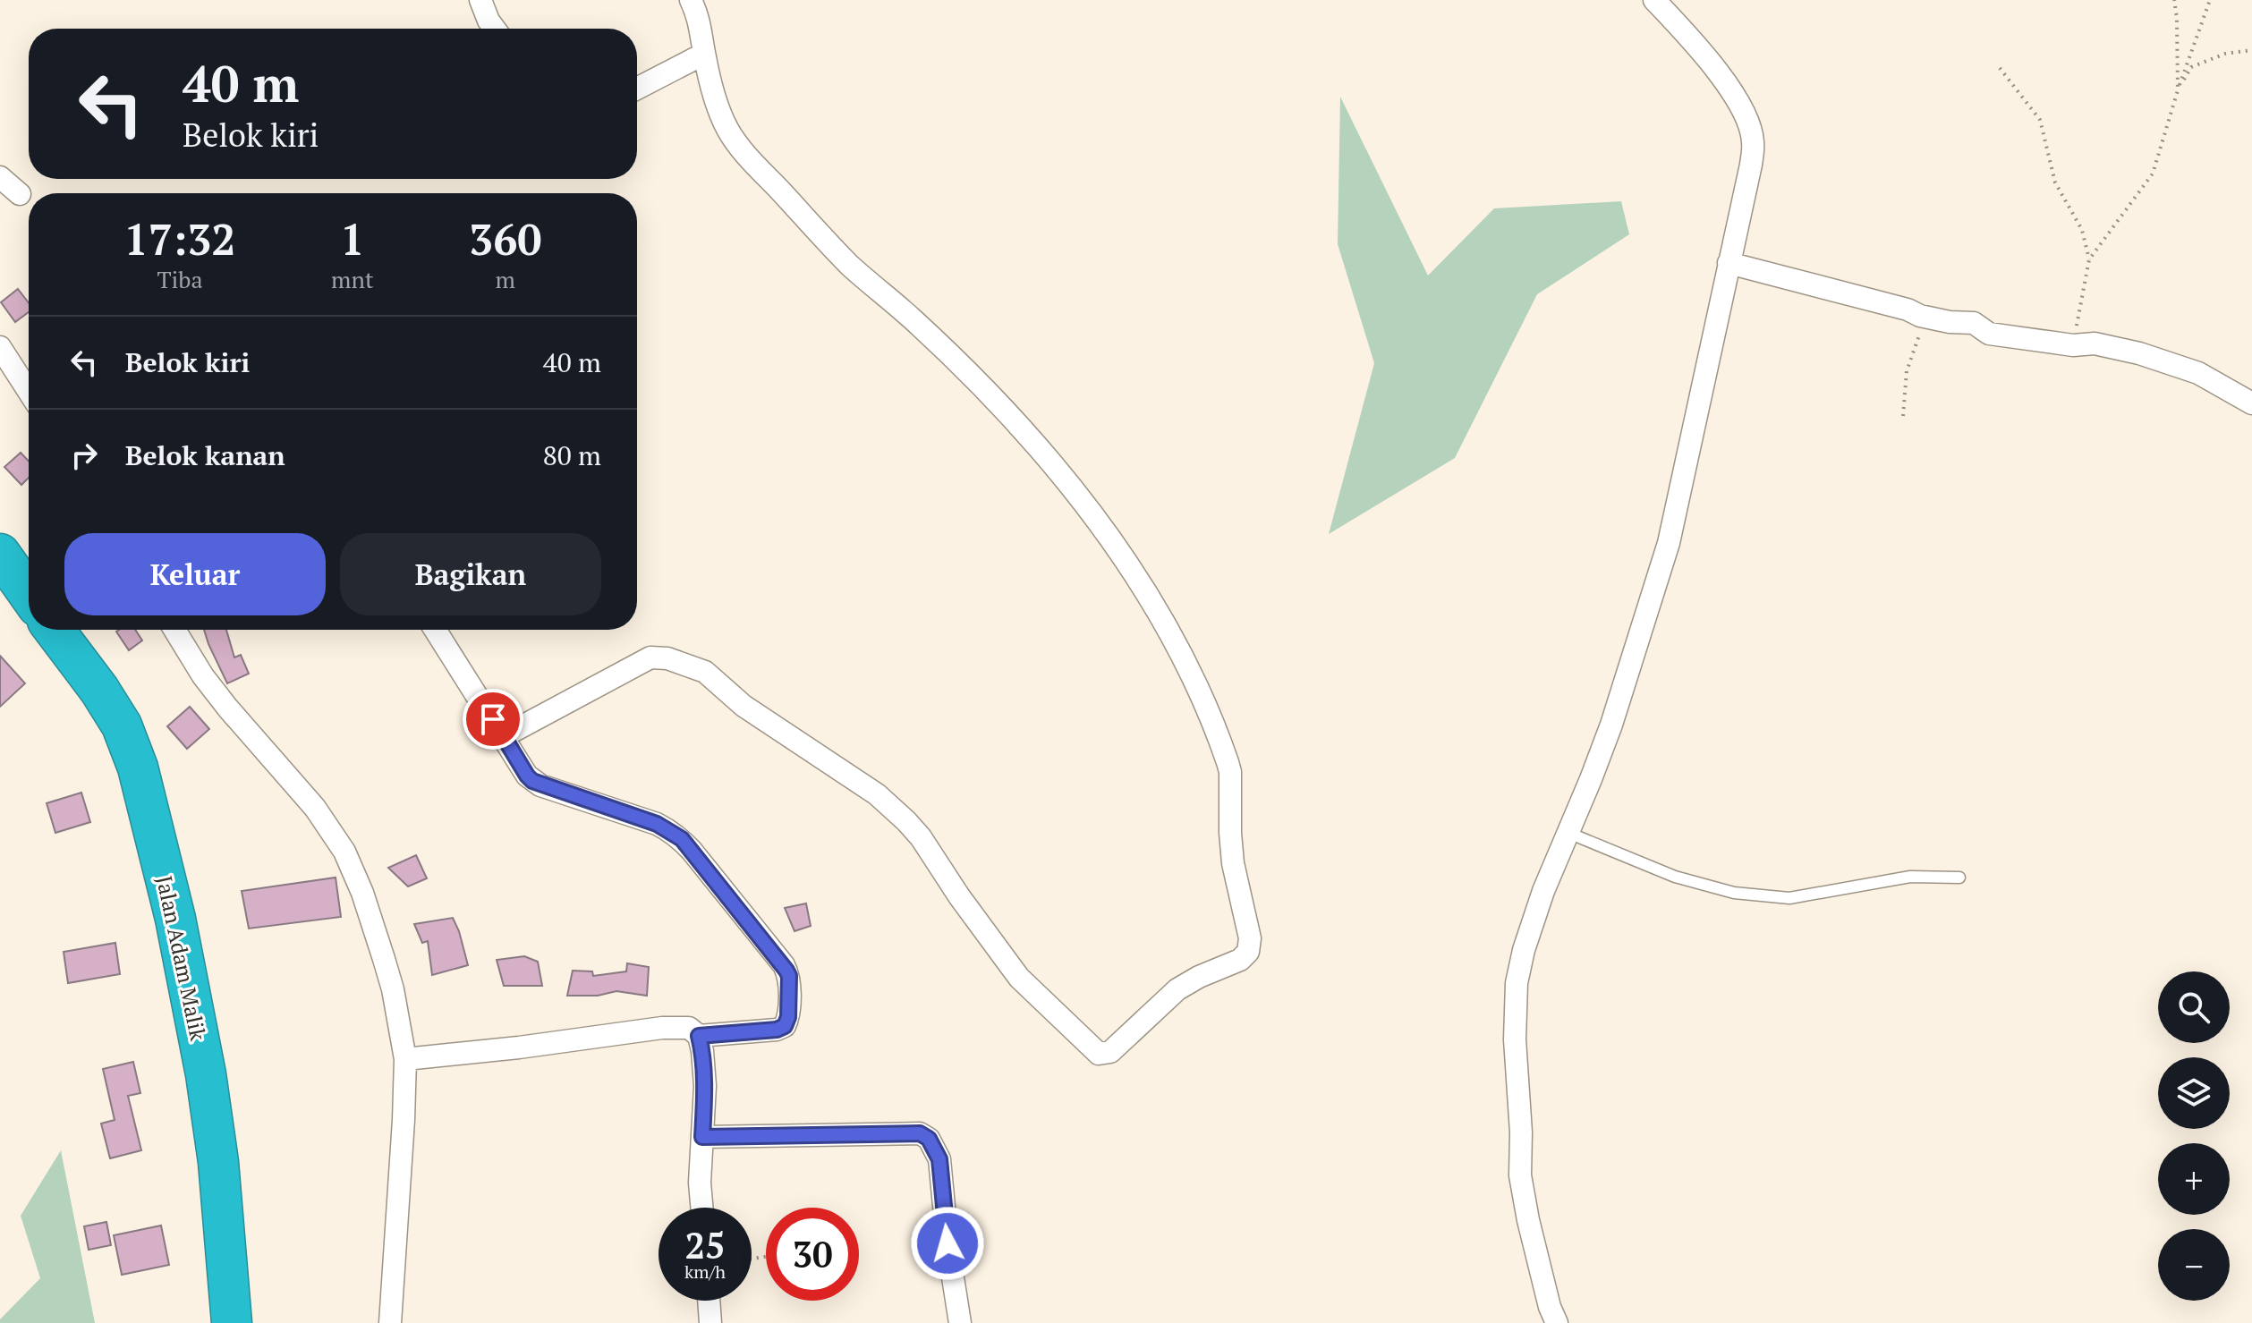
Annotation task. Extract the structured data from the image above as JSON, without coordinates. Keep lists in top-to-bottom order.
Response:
{
  "streets": {
    "highway": ["Jalan Adam Malik"]
  },
  "page": {
    "turn": ["40 m", "Belok kiri"],
    "eta": [
      "17:32",
      "Tiba",
      "1",
      "mnt",
      "360",
      "m"
    ],
    "list": [
      {
        "name": "Belok kiri",
        "value": "40 m"
      },
      {
        "name": "Belok kanan",
        "value": "80 m"
      }
    ],
    "buttons": ["Keluar", "Bagikan"],
    "map_buttons": ["+", "−"],
    "speed": "25 km/h",
    "limit": "30"
  }
}
